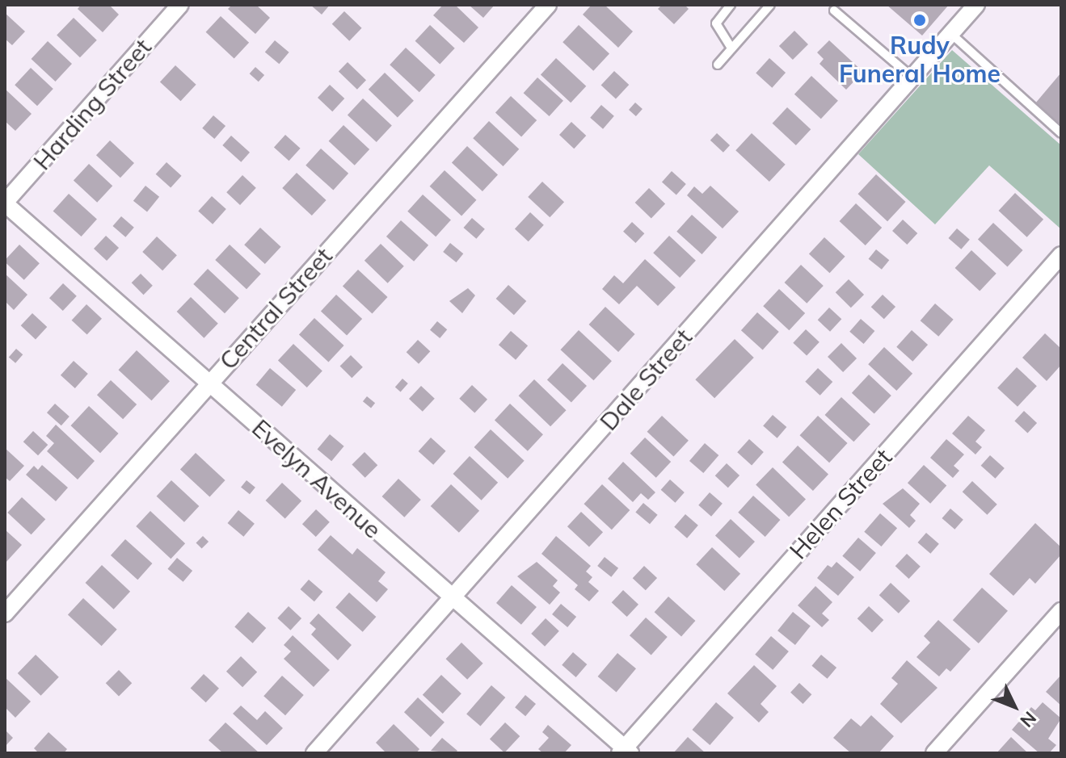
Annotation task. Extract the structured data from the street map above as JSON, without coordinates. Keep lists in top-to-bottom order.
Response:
{
  "streets": {
    "street": [
      "Harding Street",
      "Central Street",
      "Dale Street",
      "Evelyn Avenue",
      "Helen Street"
    ]
  },
  "crossings": [
    ["Harding Street", "Evelyn Avenue"],
    ["Central Street", "Evelyn Avenue"],
    ["Dale Street", "Evelyn Avenue"],
    ["Evelyn Avenue", "Helen Street"]
  ],
  "places": ["Rudy Funeral Home"],
  "north": "bottom right"
}
